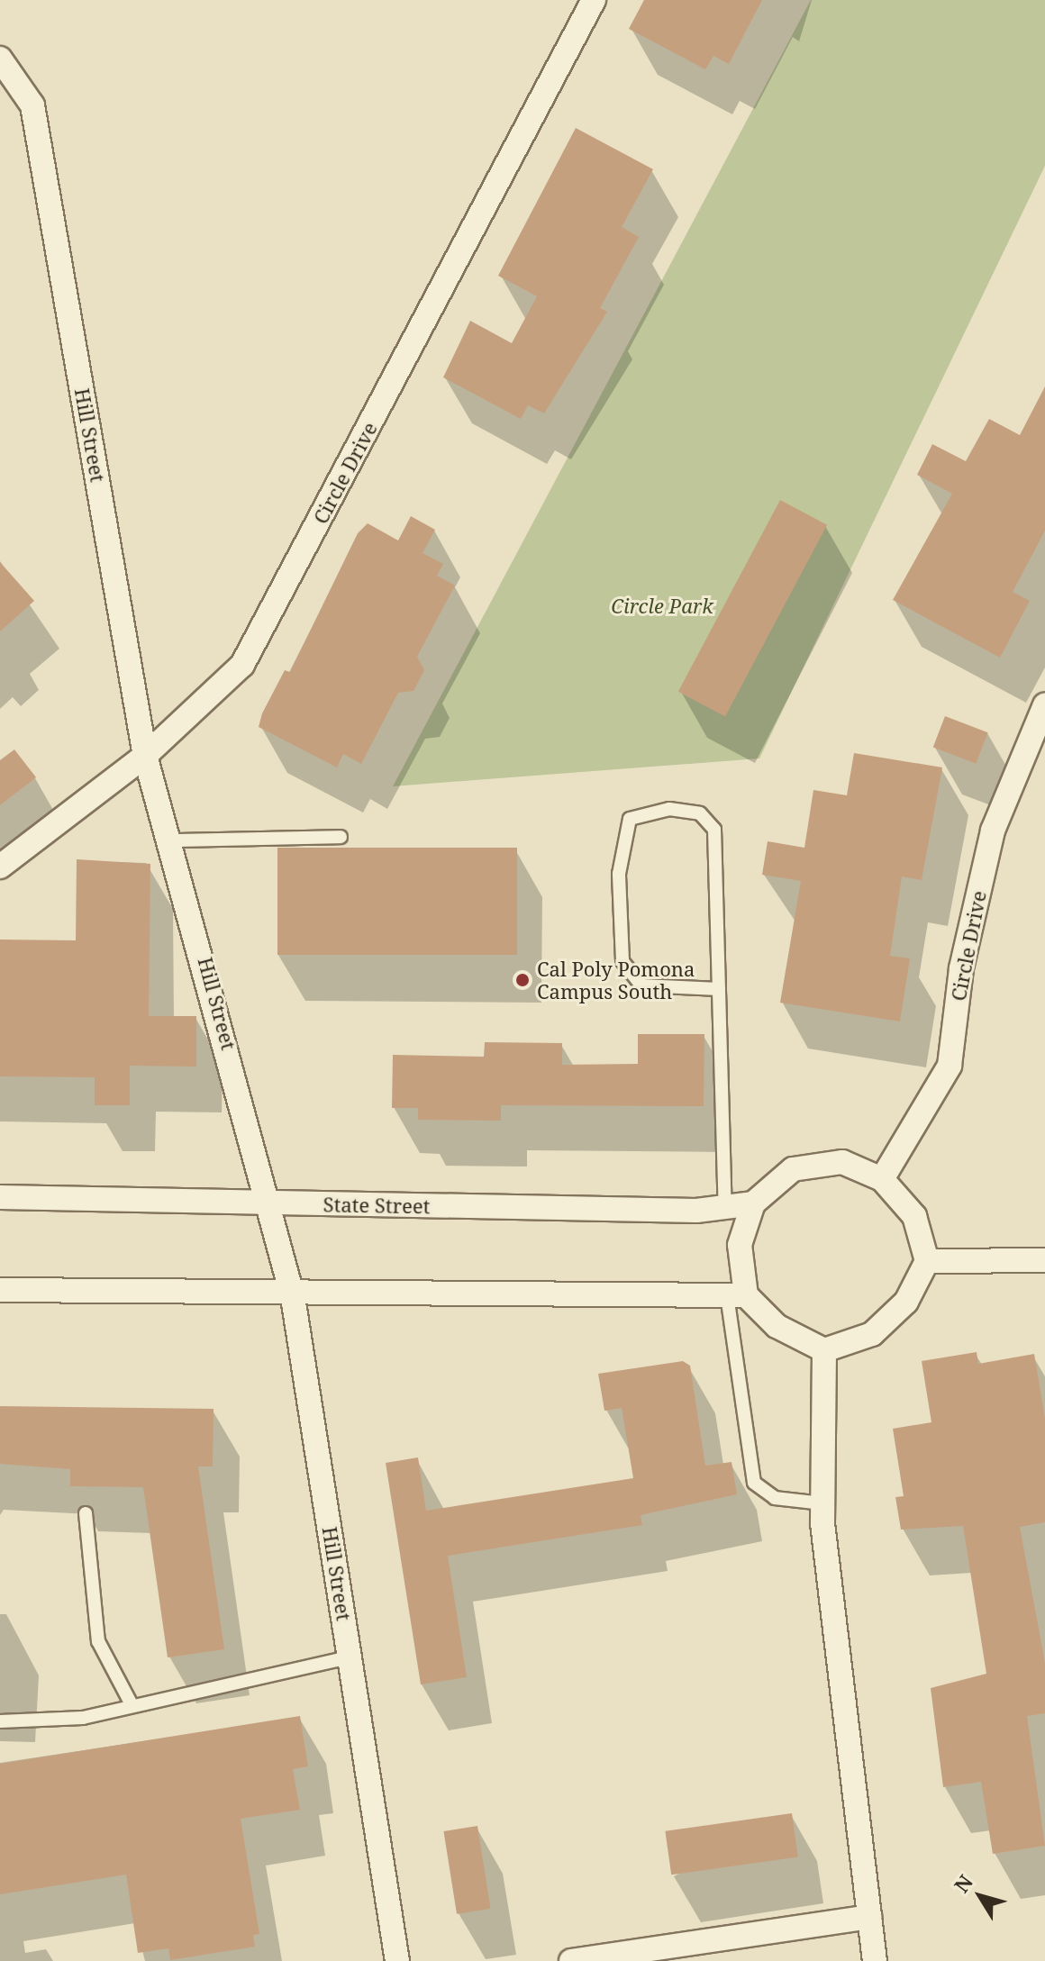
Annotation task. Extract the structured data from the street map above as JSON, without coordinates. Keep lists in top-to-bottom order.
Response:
{
  "streets": {
    "street": ["Hill Street", "Circle Drive", "State Street"]
  },
  "crossings": [
    ["Hill Street", "Circle Drive"],
    ["Hill Street", "State Street"],
    ["Circle Drive", "State Street"]
  ],
  "parks": ["Circle Park"],
  "places": ["Cal Poly Pomona Campus South"],
  "north": "top left"
}
